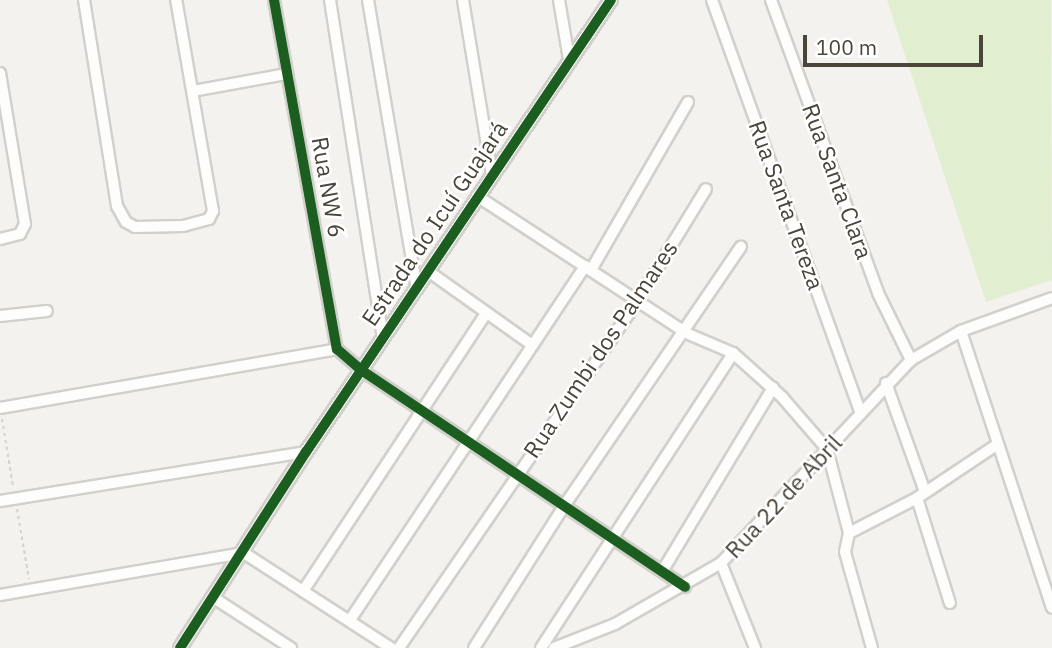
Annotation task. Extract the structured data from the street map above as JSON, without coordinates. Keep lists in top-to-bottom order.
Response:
{
  "streets": {
    "street": [
      "Rua Santa Clara",
      "Rua NW 6",
      "Rua Santa Tereza",
      "Estrada do Icuí Guajará",
      "Rua Zumbi dos Palmares",
      "Rua 22 de Abril"
    ]
  },
  "crossings": [
    ["Rua Santa Clara", "Rua 22 de Abril"],
    ["Rua Santa Tereza", "Rua 22 de Abril"]
  ],
  "scale_bar": "100 m"
}
